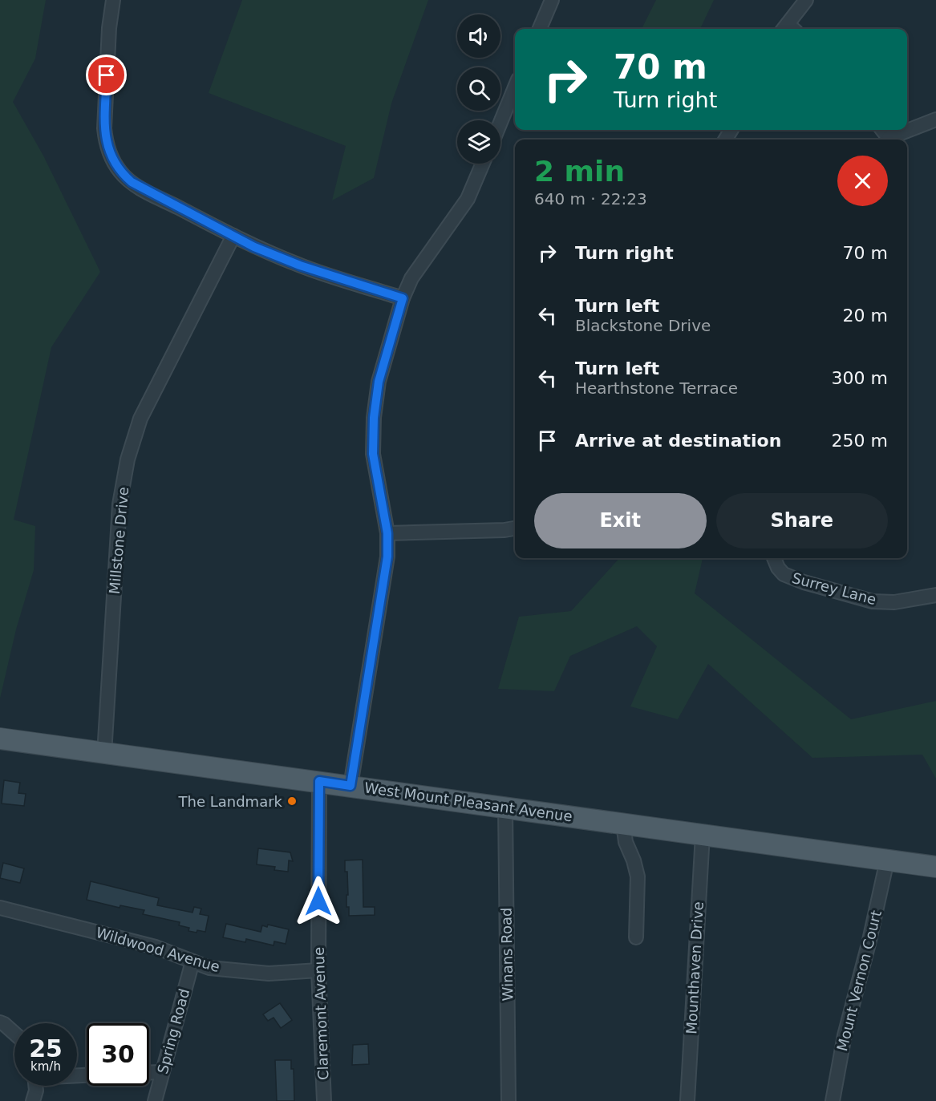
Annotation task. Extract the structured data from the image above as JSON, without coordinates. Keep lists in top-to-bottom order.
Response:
{
  "streets": {
    "main road": ["West Mount Pleasant Avenue"],
    "street": [
      "Millstone Drive",
      "Surrey Lane",
      "Wildwood Avenue",
      "Winans Road",
      "Mounthaven Drive",
      "Mount Vernon Court",
      "Claremont Avenue",
      "Spring Road"
    ]
  },
  "crossings": [
    ["Millstone Drive", "West Mount Pleasant Avenue"],
    ["West Mount Pleasant Avenue", "Winans Road"],
    ["West Mount Pleasant Avenue", "Mounthaven Drive"],
    ["West Mount Pleasant Avenue", "Mount Vernon Court"],
    ["West Mount Pleasant Avenue", "Claremont Avenue"],
    ["Wildwood Avenue", "Claremont Avenue"],
    ["Wildwood Avenue", "Spring Road"]
  ],
  "places": ["The Landmark"],
  "page": {
    "turn": ["70 m", "Turn right"],
    "heading": ["2 min", "640 m · 22:23"],
    "list": [
      {
        "name": "Turn right",
        "value": "70 m"
      },
      {
        "name": "Turn left",
        "note": "Blackstone Drive",
        "value": "20 m"
      },
      {
        "name": "Turn left",
        "note": "Hearthstone Terrace",
        "value": "300 m"
      },
      {
        "name": "Arrive at destination",
        "value": "250 m"
      }
    ],
    "buttons": ["Exit", "Share"],
    "speed": "25 km/h",
    "limit": "30"
  }
}
